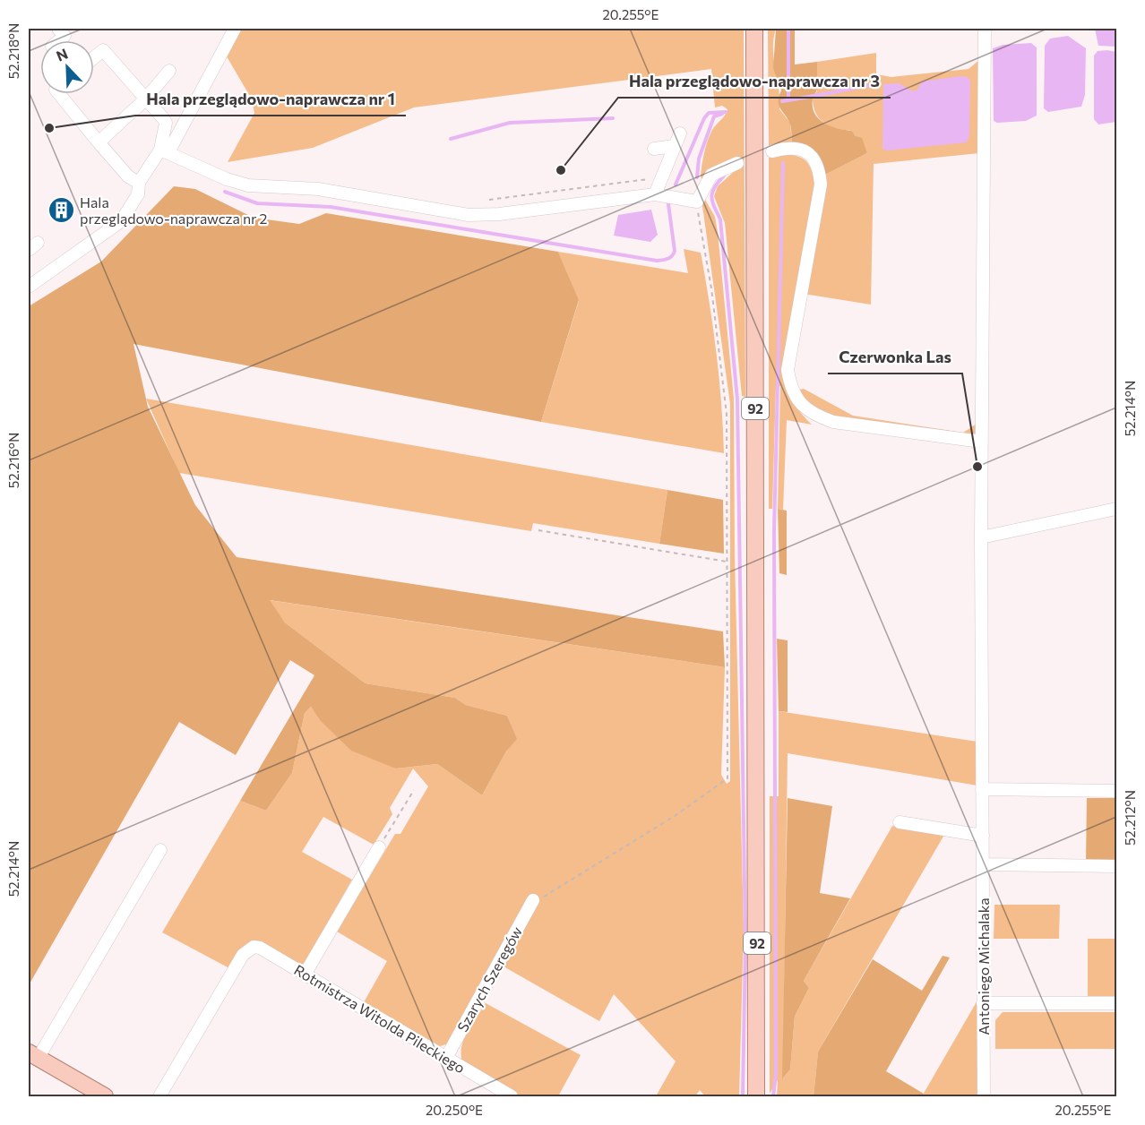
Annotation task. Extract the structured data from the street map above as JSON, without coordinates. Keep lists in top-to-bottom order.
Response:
{
  "streets": {
    "main road": ["92"],
    "street": ["Antoniego Michalaka", "Szarych Szeregów", "Rotmistrza Witolda Pileckiego"]
  },
  "crossings": [
    ["Szarych Szeregów", "Rotmistrza Witolda Pileckiego"]
  ],
  "places": {
    "other": ["Hala przeglądowo-naprawcza nr 1", "Hala przeglądowo-naprawcza nr 3", "Czerwonka Las"],
    "building": ["Hala przeglądowo-naprawcza nr 2"]
  },
  "north": "top left",
  "coordinates": [
    "20.255°E",
    "52.218°N",
    "52.214°N",
    "52.216°N",
    "52.212°N",
    "20.250°E"
  ]
}
